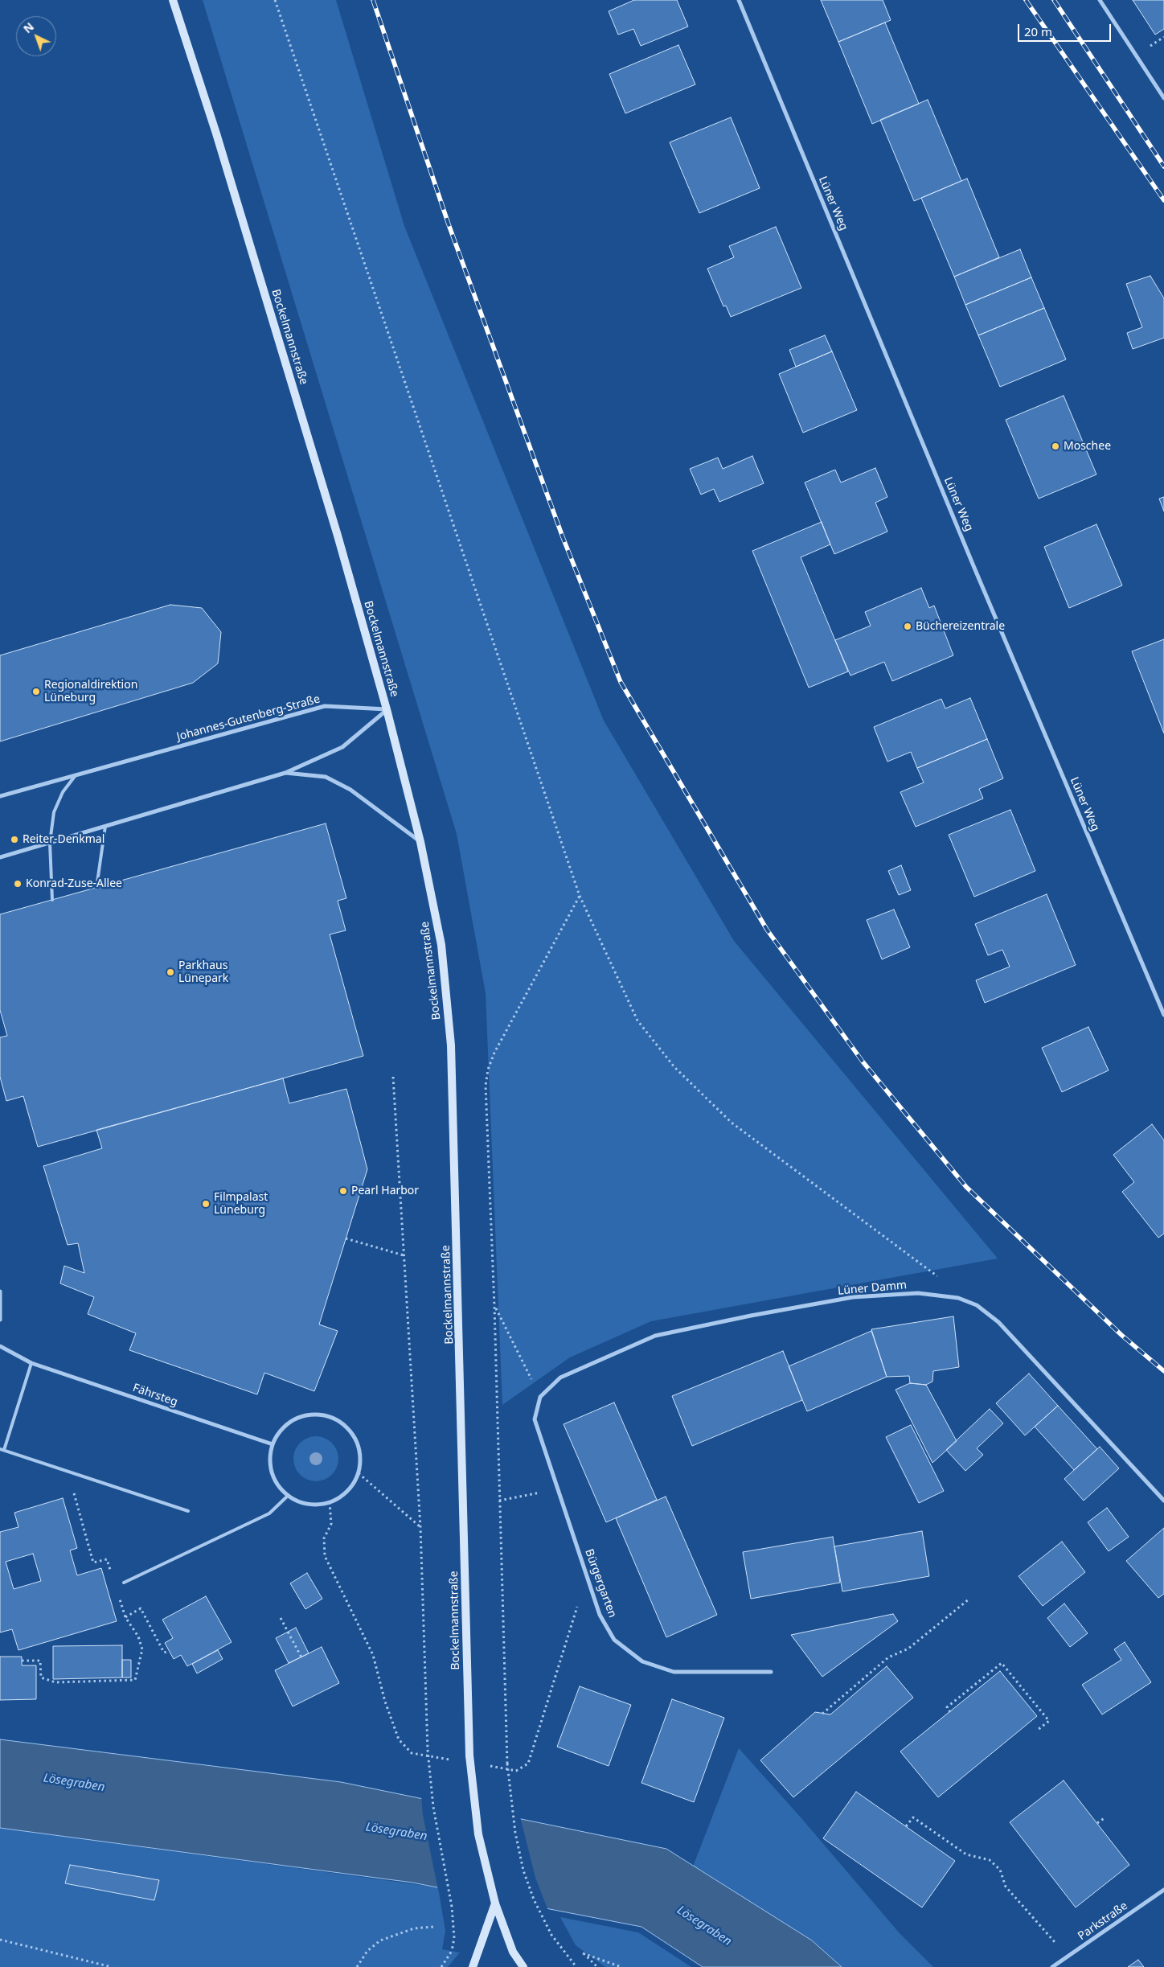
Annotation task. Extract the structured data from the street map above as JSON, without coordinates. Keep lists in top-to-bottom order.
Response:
{
  "streets": {
    "main road": ["Bockelmannstraße"],
    "street": [
      "Lüner Weg",
      "Johannes-Gutenberg-Straße",
      "Lüner Damm",
      "Fährsteg",
      "Bürgergarten",
      "Parkstraße"
    ]
  },
  "crossings": [
    ["Bockelmannstraße", "Johannes-Gutenberg-Straße"],
    ["Lüner Damm", "Bürgergarten"]
  ],
  "water": ["Lösegraben"],
  "places": [
    "Moschee",
    "Büchereizentrale",
    "Regionaldirektion Lüneburg",
    "Reiter-Denkmal",
    "Konrad-Zuse-Allee",
    "Parkhaus Lünepark",
    "Pearl Harbor",
    "Filmpalast Lüneburg"
  ],
  "scale_bar": "20 m",
  "north": "top left"
}
